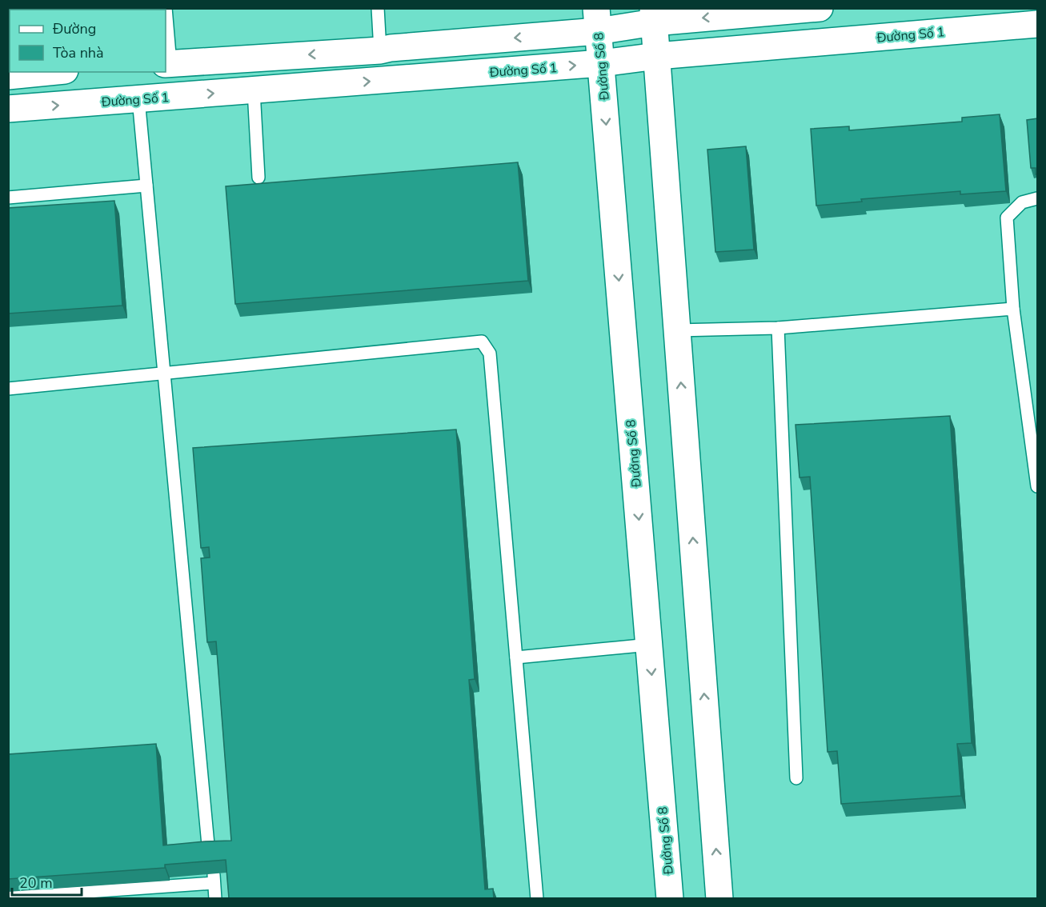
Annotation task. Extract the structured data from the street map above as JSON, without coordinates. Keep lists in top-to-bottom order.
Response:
{
  "streets": {
    "street": ["Đường Số 1", "Đường Số 8"]
  },
  "crossings": [
    ["Đường Số 1", "Đường Số 8"]
  ],
  "legend": ["Đường", "Tòa nhà"],
  "scale_bar": "20 m"
}
